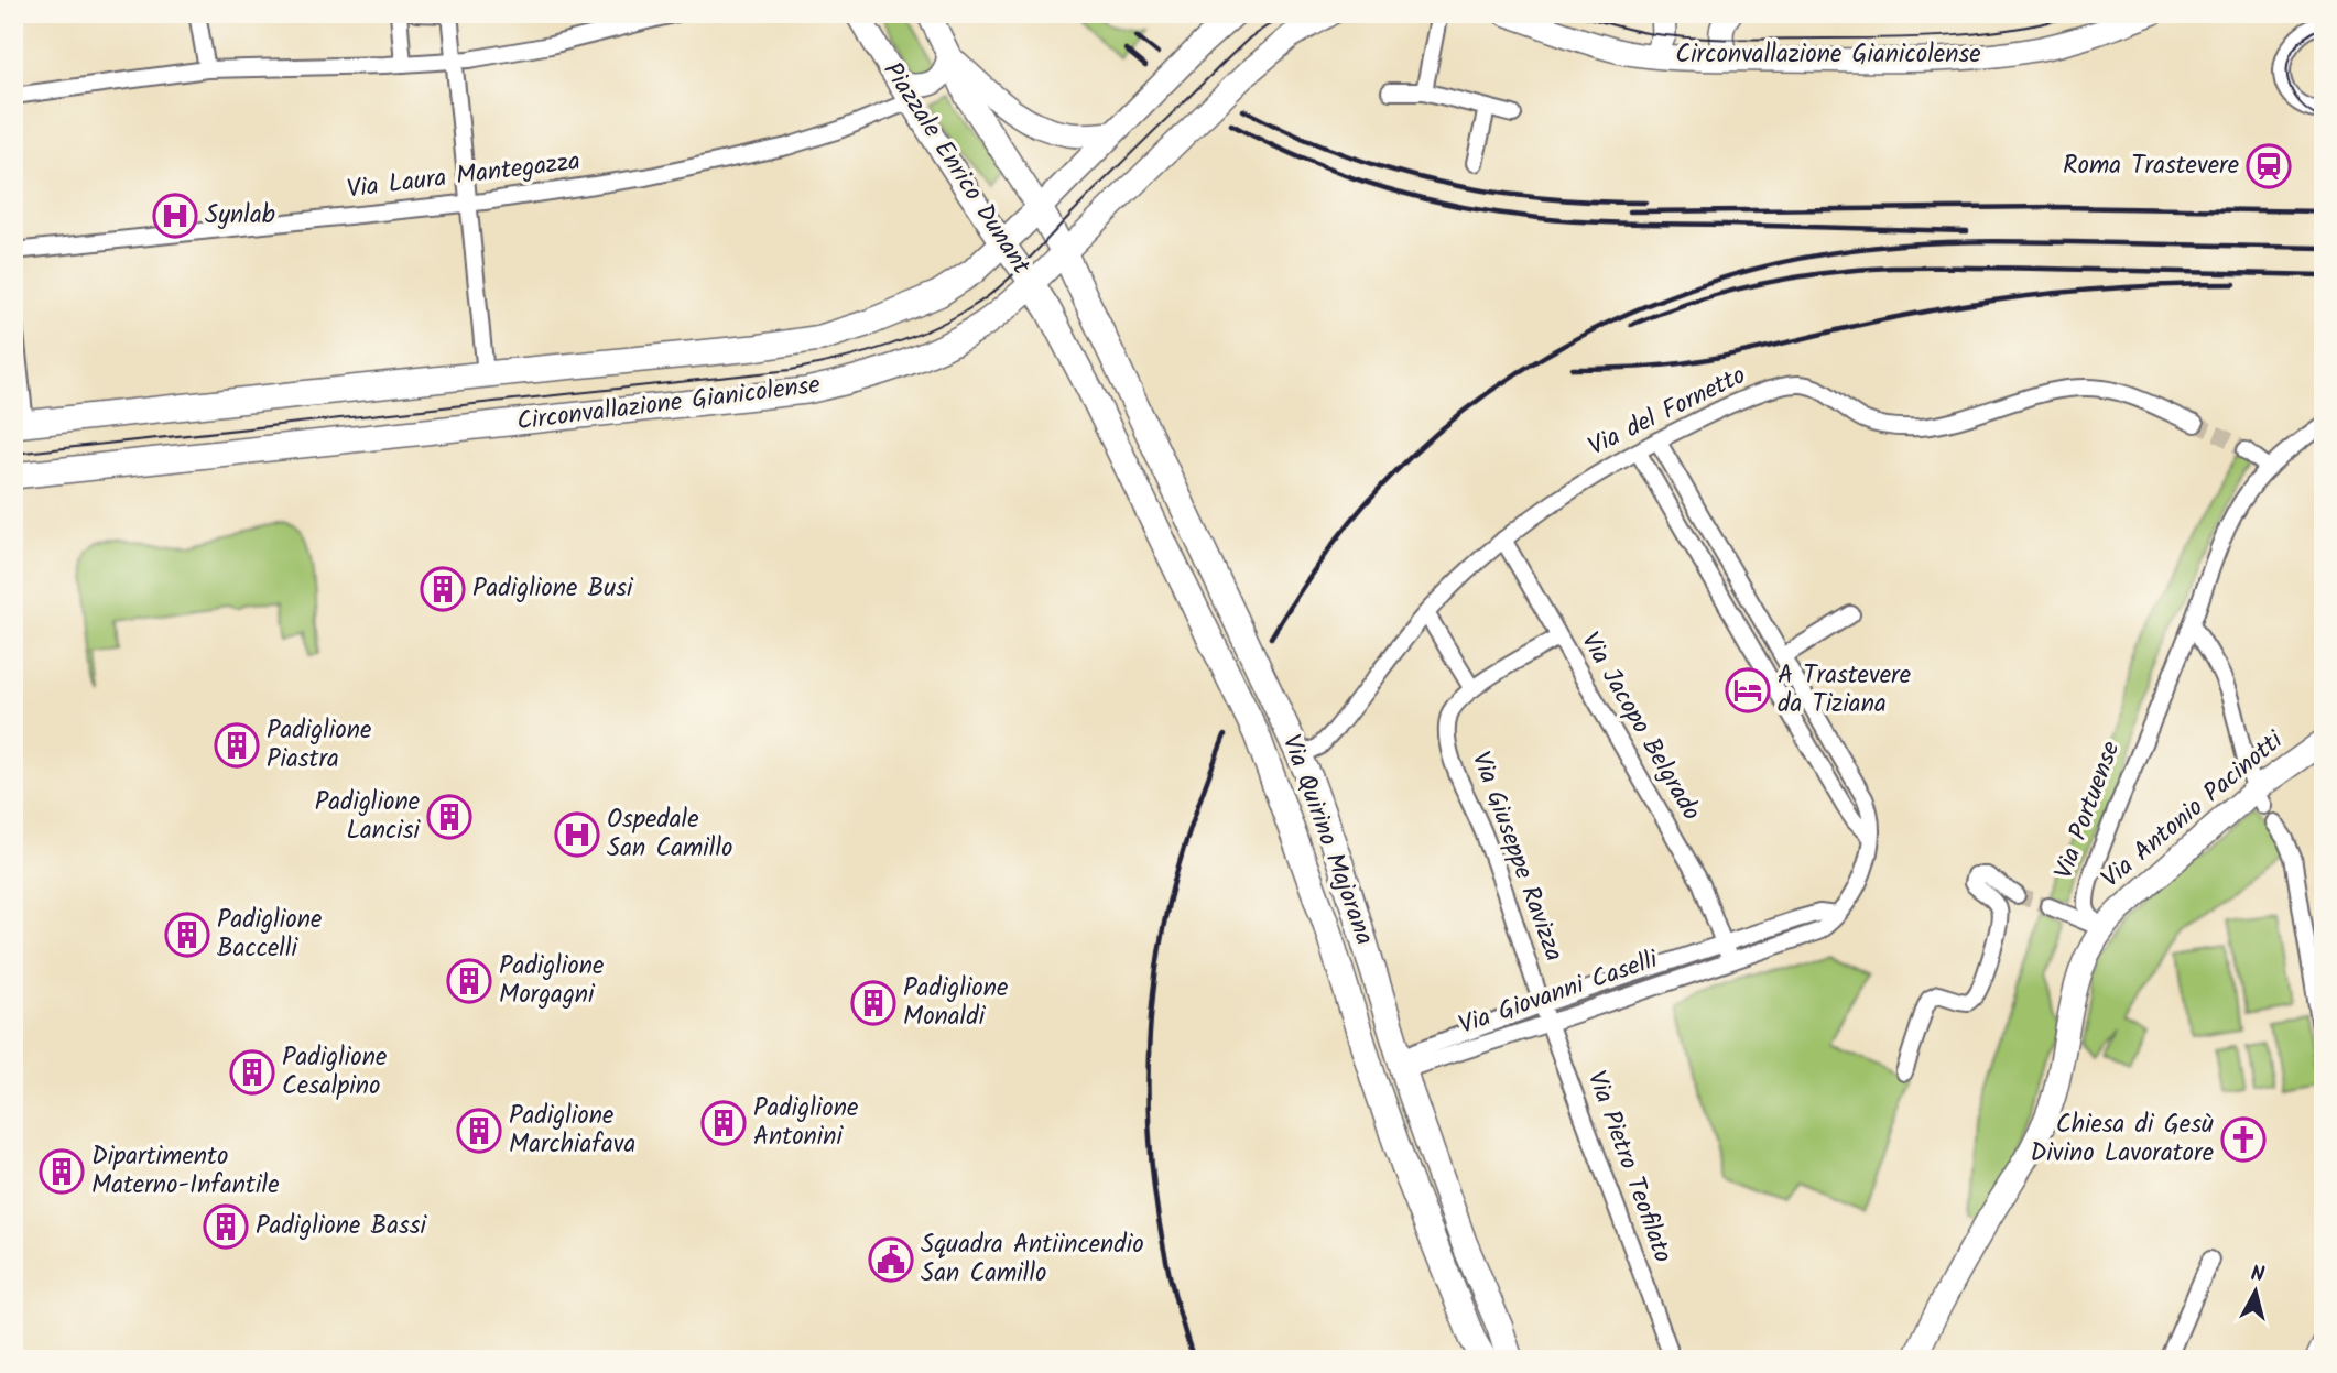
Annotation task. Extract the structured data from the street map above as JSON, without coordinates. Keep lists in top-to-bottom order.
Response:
{
  "streets": {
    "main road": [
      "Circonvallazione Gianicolense",
      "Piazzale Enrico Dunant",
      "Via Antonio Pacinotti",
      "Via Quirino Majorana"
    ],
    "street": [
      "Via Laura Mantegazza",
      "Via del Fornetto",
      "Via Jacopo Belgrado",
      "Via Portuense",
      "Via Giuseppe Ravizza",
      "Via Giovanni Caselli",
      "Via Pietro Teofilato"
    ]
  },
  "crossings": [
    ["Circonvallazione Gianicolense", "Piazzale Enrico Dunant"],
    ["Circonvallazione Gianicolense", "Via Quirino Majorana"],
    ["Piazzale Enrico Dunant", "Via Laura Mantegazza"],
    ["Piazzale Enrico Dunant", "Via Quirino Majorana"],
    ["Via del Fornetto", "Via Jacopo Belgrado"],
    ["Via del Fornetto", "Via Quirino Majorana"],
    ["Via Jacopo Belgrado", "Via Giuseppe Ravizza"],
    ["Via Jacopo Belgrado", "Via Giovanni Caselli"],
    ["Via Portuense", "Via Antonio Pacinotti"],
    ["Via Quirino Majorana", "Via Giovanni Caselli"],
    ["Via Giuseppe Ravizza", "Via Giovanni Caselli"],
    ["Via Giuseppe Ravizza", "Via Pietro Teofilato"],
    ["Via Giovanni Caselli", "Via Pietro Teofilato"]
  ],
  "places": {
    "station": ["Roma Trastevere"],
    "hospital": ["Synlab", "Ospedale San Camillo"],
    "building": [
      "Padiglione Busi",
      "Padiglione Piastra",
      "Padiglione Lancisi",
      "Padiglione Baccelli",
      "Padiglione Morgagni",
      "Padiglione Monaldi",
      "Padiglione Cesalpino",
      "Padiglione Antonini",
      "Padiglione Marchiafava",
      "Dipartimento Materno-Infantile",
      "Padiglione Bassi"
    ],
    "hotel": ["A Trastevere da Tiziana"],
    "church": ["Chiesa di Gesù Divino Lavoratore"],
    "public building": ["Squadra Antiincendio San Camillo"]
  },
  "north": "top"
}
